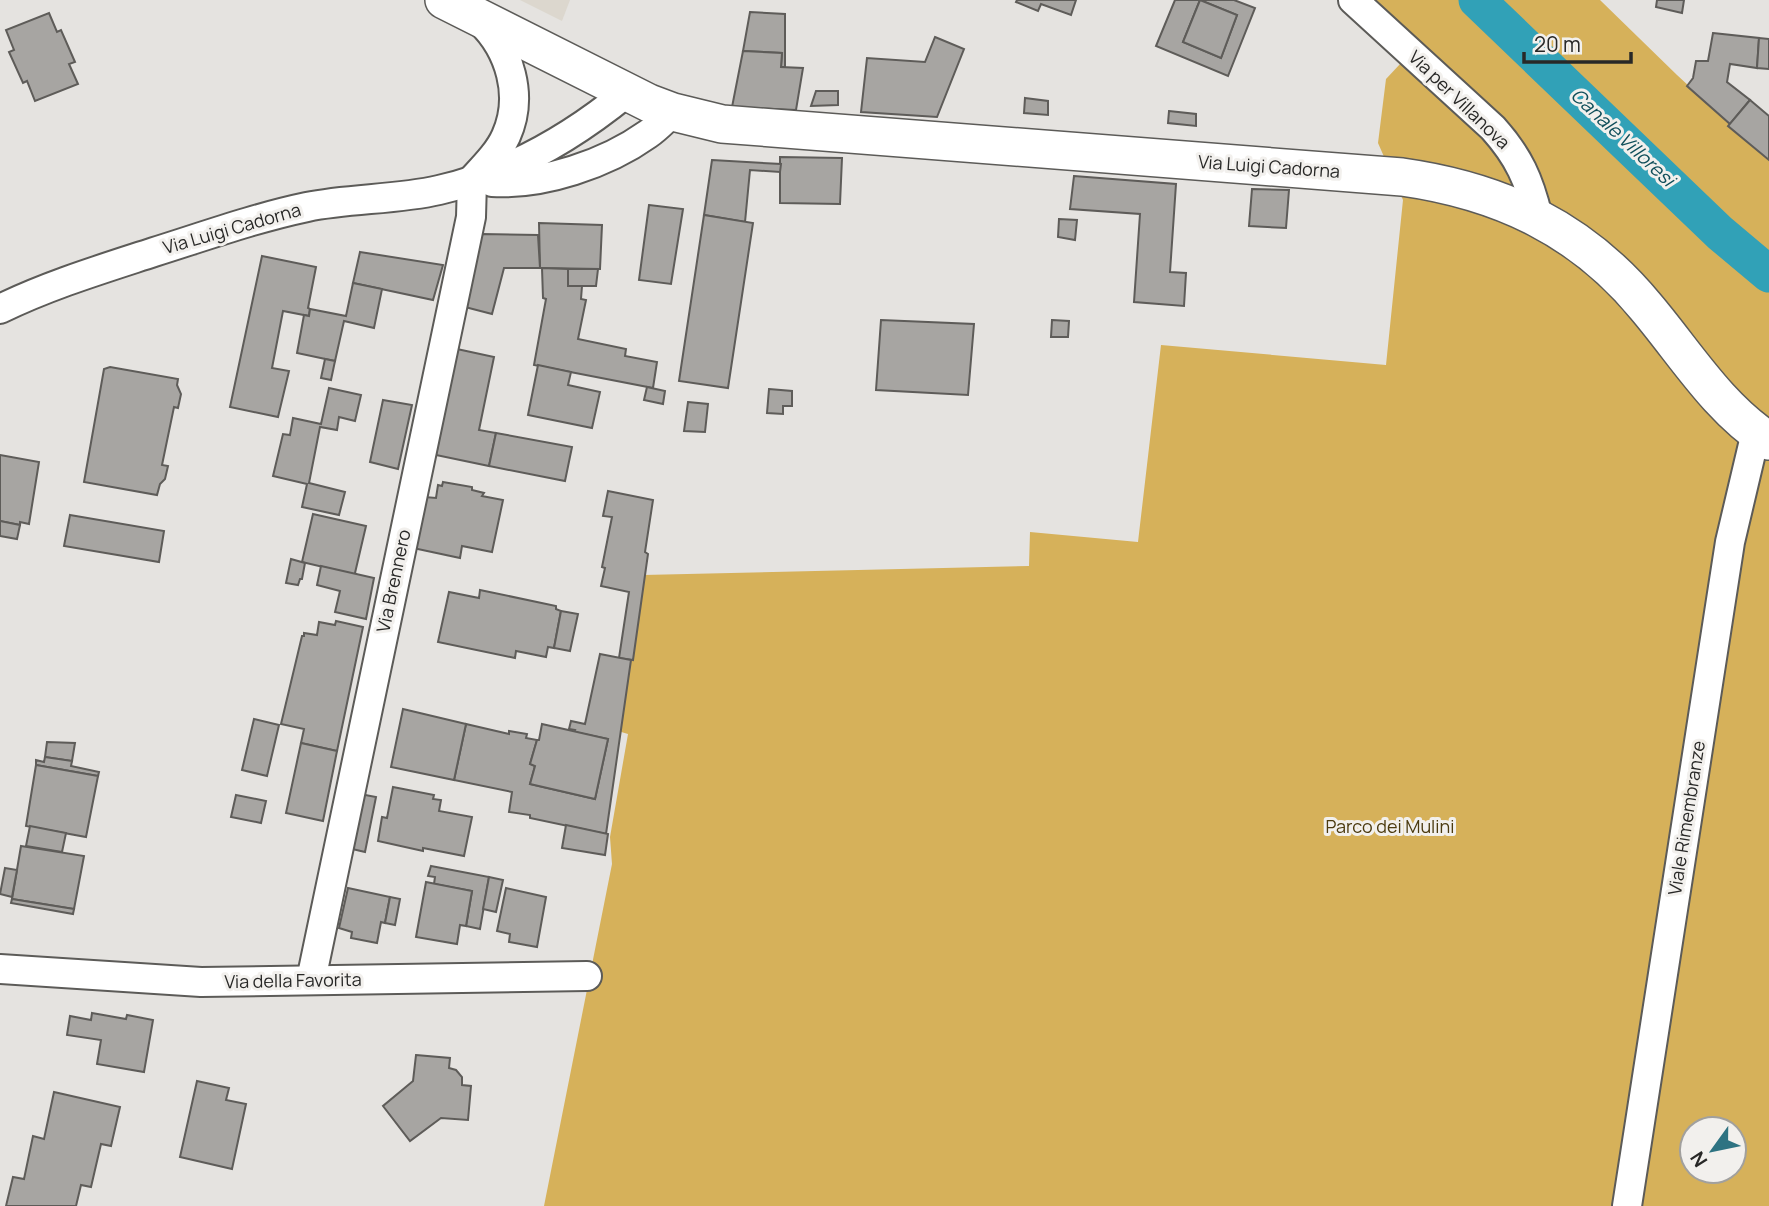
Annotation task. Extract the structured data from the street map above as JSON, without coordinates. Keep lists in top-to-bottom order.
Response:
{
  "streets": {
    "street": [
      "Via per Villanova",
      "Via Luigi Cadorna",
      "Via Brennero",
      "Viale Rimembranze",
      "Via della Favorita"
    ]
  },
  "crossings": [
    ["Via per Villanova", "Via Luigi Cadorna"],
    ["Via Luigi Cadorna", "Via Brennero"],
    ["Via Luigi Cadorna", "Viale Rimembranze"],
    ["Via Brennero", "Via della Favorita"]
  ],
  "water": ["Canale Villoresi"],
  "parks": ["Parco dei Mulini"],
  "scale_bar": "20 m",
  "north": "bottom left"
}
